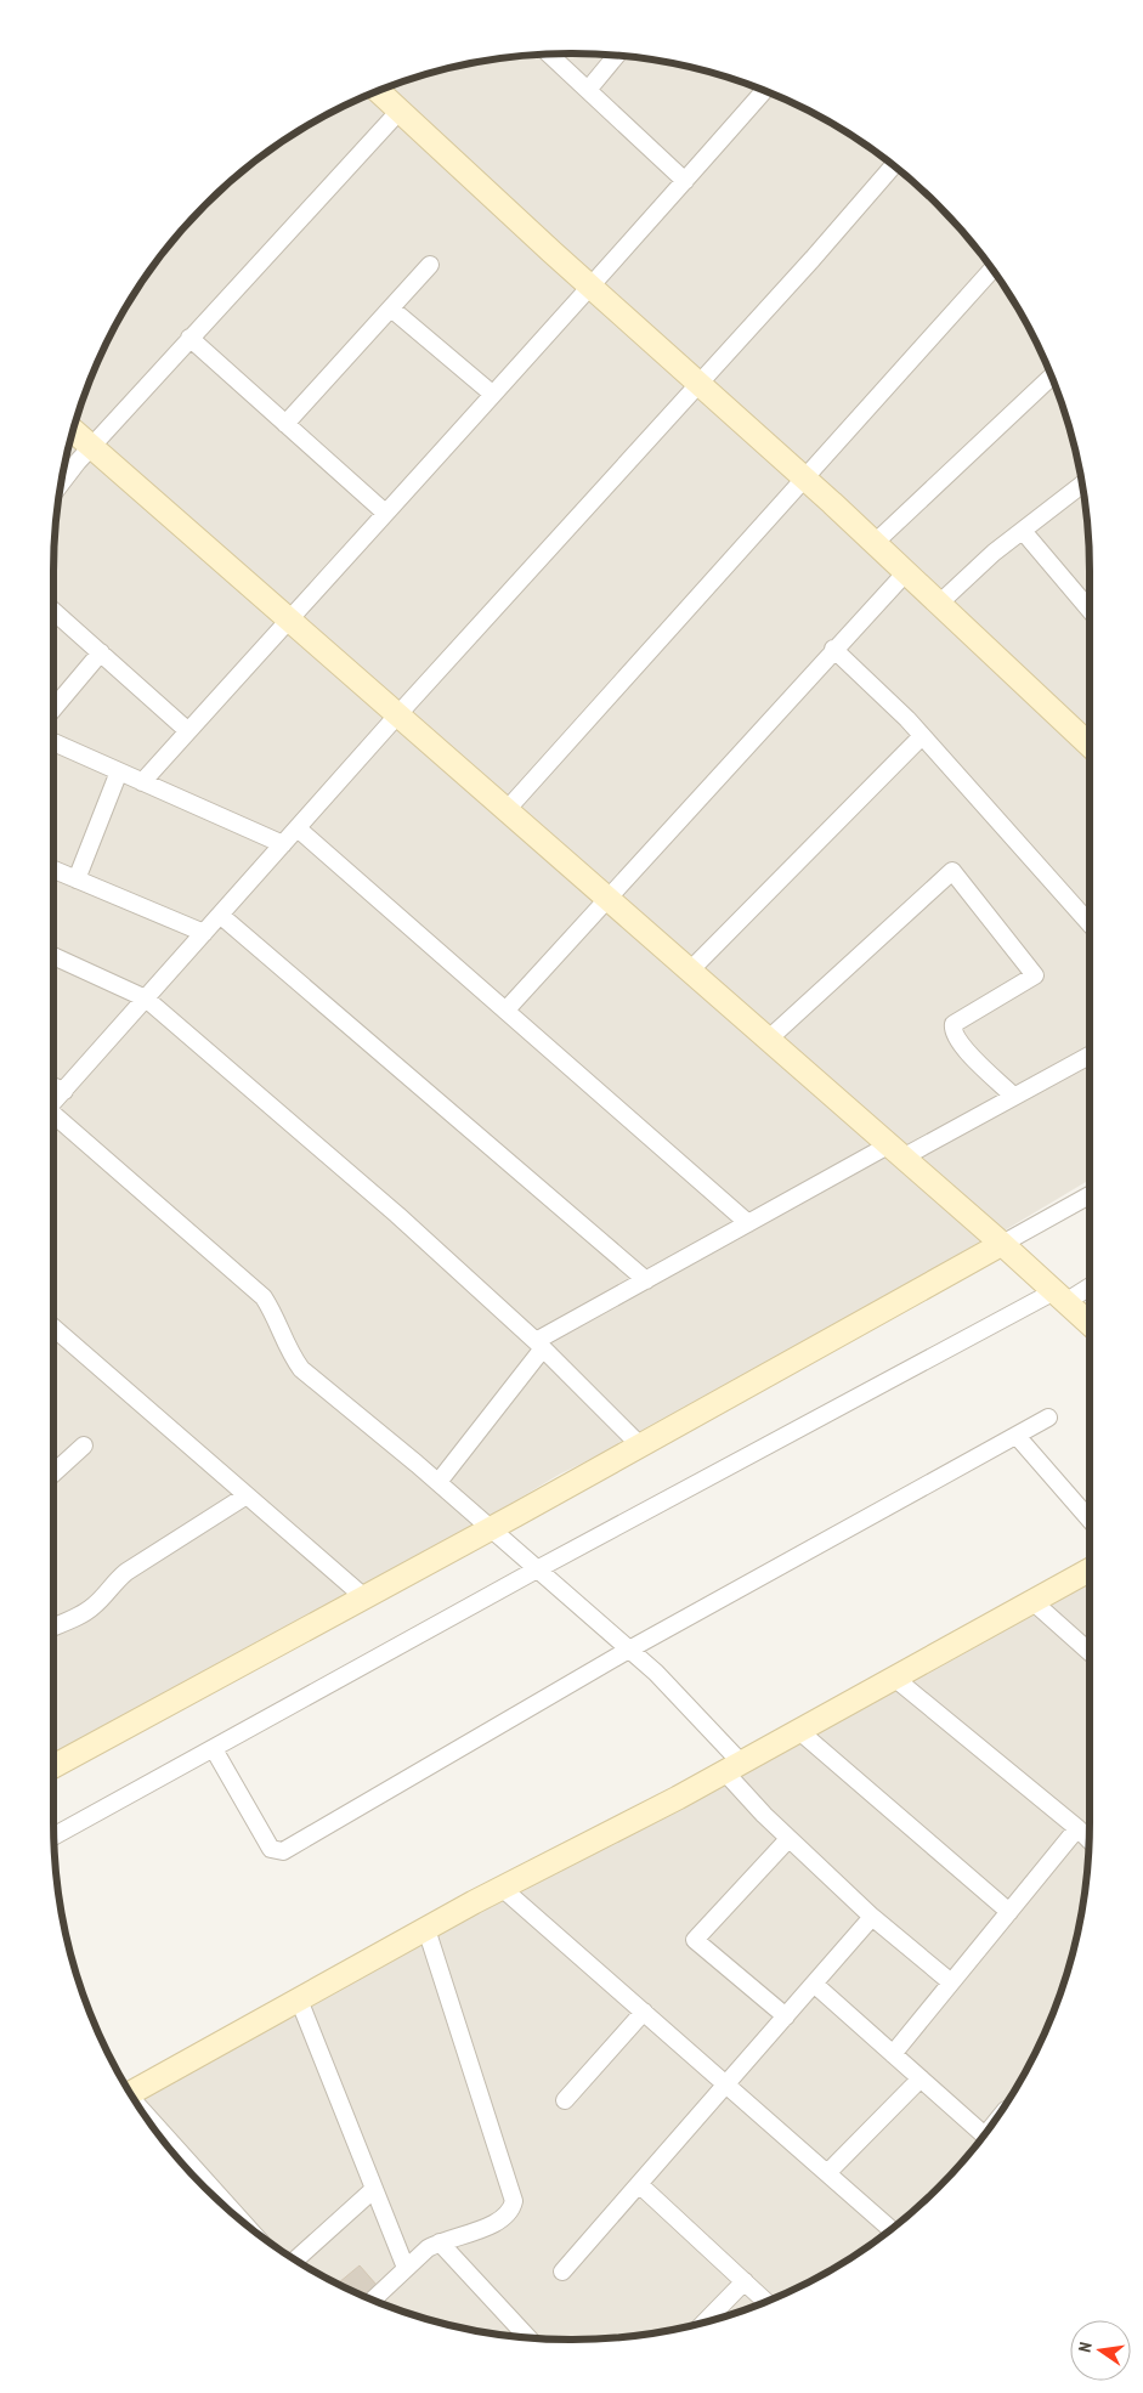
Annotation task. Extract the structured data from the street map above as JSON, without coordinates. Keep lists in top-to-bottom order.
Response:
{
  "north": "left"
}
